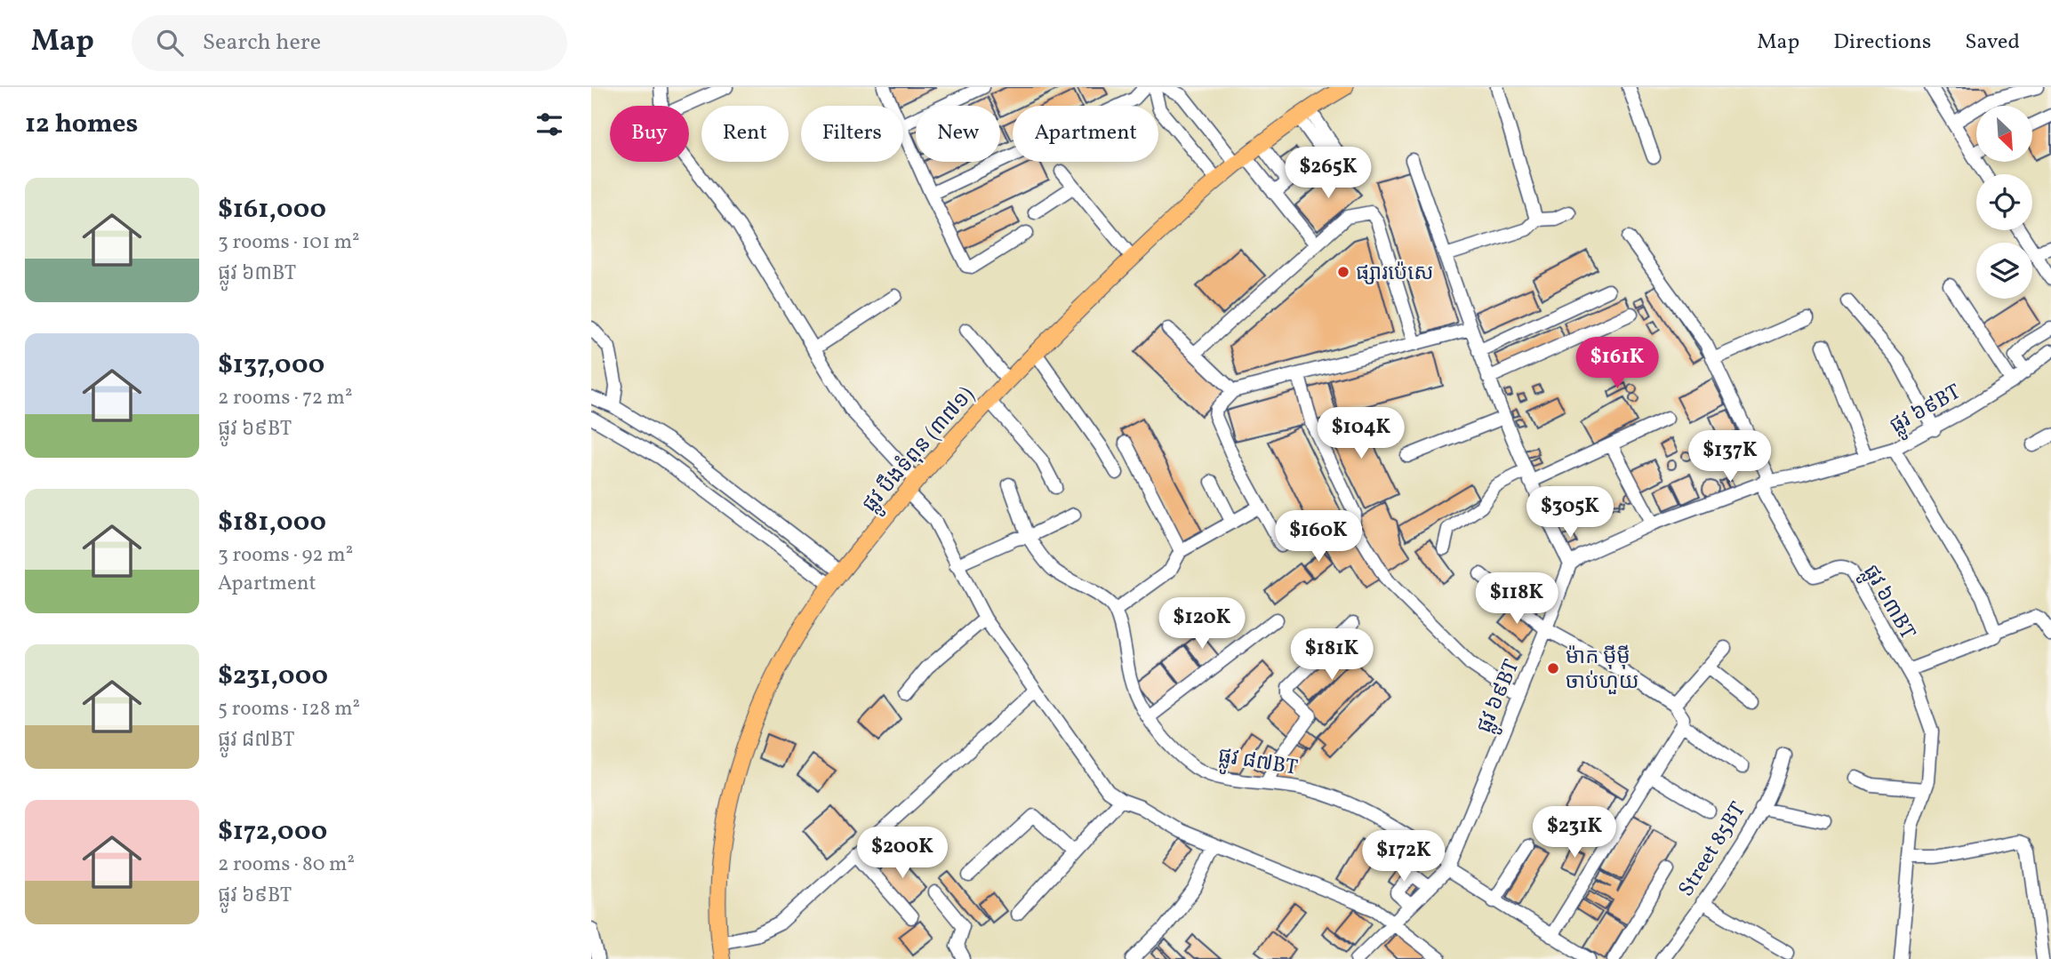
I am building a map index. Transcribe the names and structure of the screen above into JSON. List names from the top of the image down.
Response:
{
  "streets": {
    "main road": ["ផ្លូវ បឹងទំពុន (៣៧១)"],
    "street": [
      "ផ្លូវ ៦៩BT",
      "ផ្លូវ ៦៣BT",
      "ផ្លូវ ៨៧BT",
      "Street 85BT"
    ]
  },
  "crossings": [
    ["ផ្លូវ ៦៩BT", "ផ្លូវ ៦៣BT"],
    ["ផ្លូវ ៦៩BT", "ផ្លូវ ៨៧BT"]
  ],
  "places": ["ផ្សារប៉េសេ", "ម៉ាក ម៉ីម៉ី ចាប់ហួយ"],
  "north": "bottom right",
  "page": {
    "header": "Map",
    "search": "Search here",
    "nav": ["Map", "Directions", "Saved"],
    "heading": "12 homes",
    "chip": [
      "Buy",
      "Rent",
      "Filters",
      "New",
      "Apartment"
    ],
    "price": [
      "$265K",
      "$161K",
      "$104K",
      "$137K",
      "$305K",
      "$160K",
      "$118K",
      "$120K",
      "$181K",
      "$231K",
      "$200K",
      "$172K"
    ],
    "list": [
      {
        "name": "$161,000",
        "note": "3 rooms · 101 m² · ផ្លូវ ៦៣BT"
      },
      {
        "name": "$137,000",
        "note": "2 rooms · 72 m² · ផ្លូវ ៦៩BT"
      },
      {
        "name": "$181,000",
        "note": "3 rooms · 92 m² · Apartment"
      },
      {
        "name": "$231,000",
        "note": "5 rooms · 128 m² · ផ្លូវ ៨៧BT"
      },
      {
        "name": "$172,000",
        "note": "2 rooms · 80 m² · ផ្លូវ ៦៩BT"
      }
    ]
  }
}
